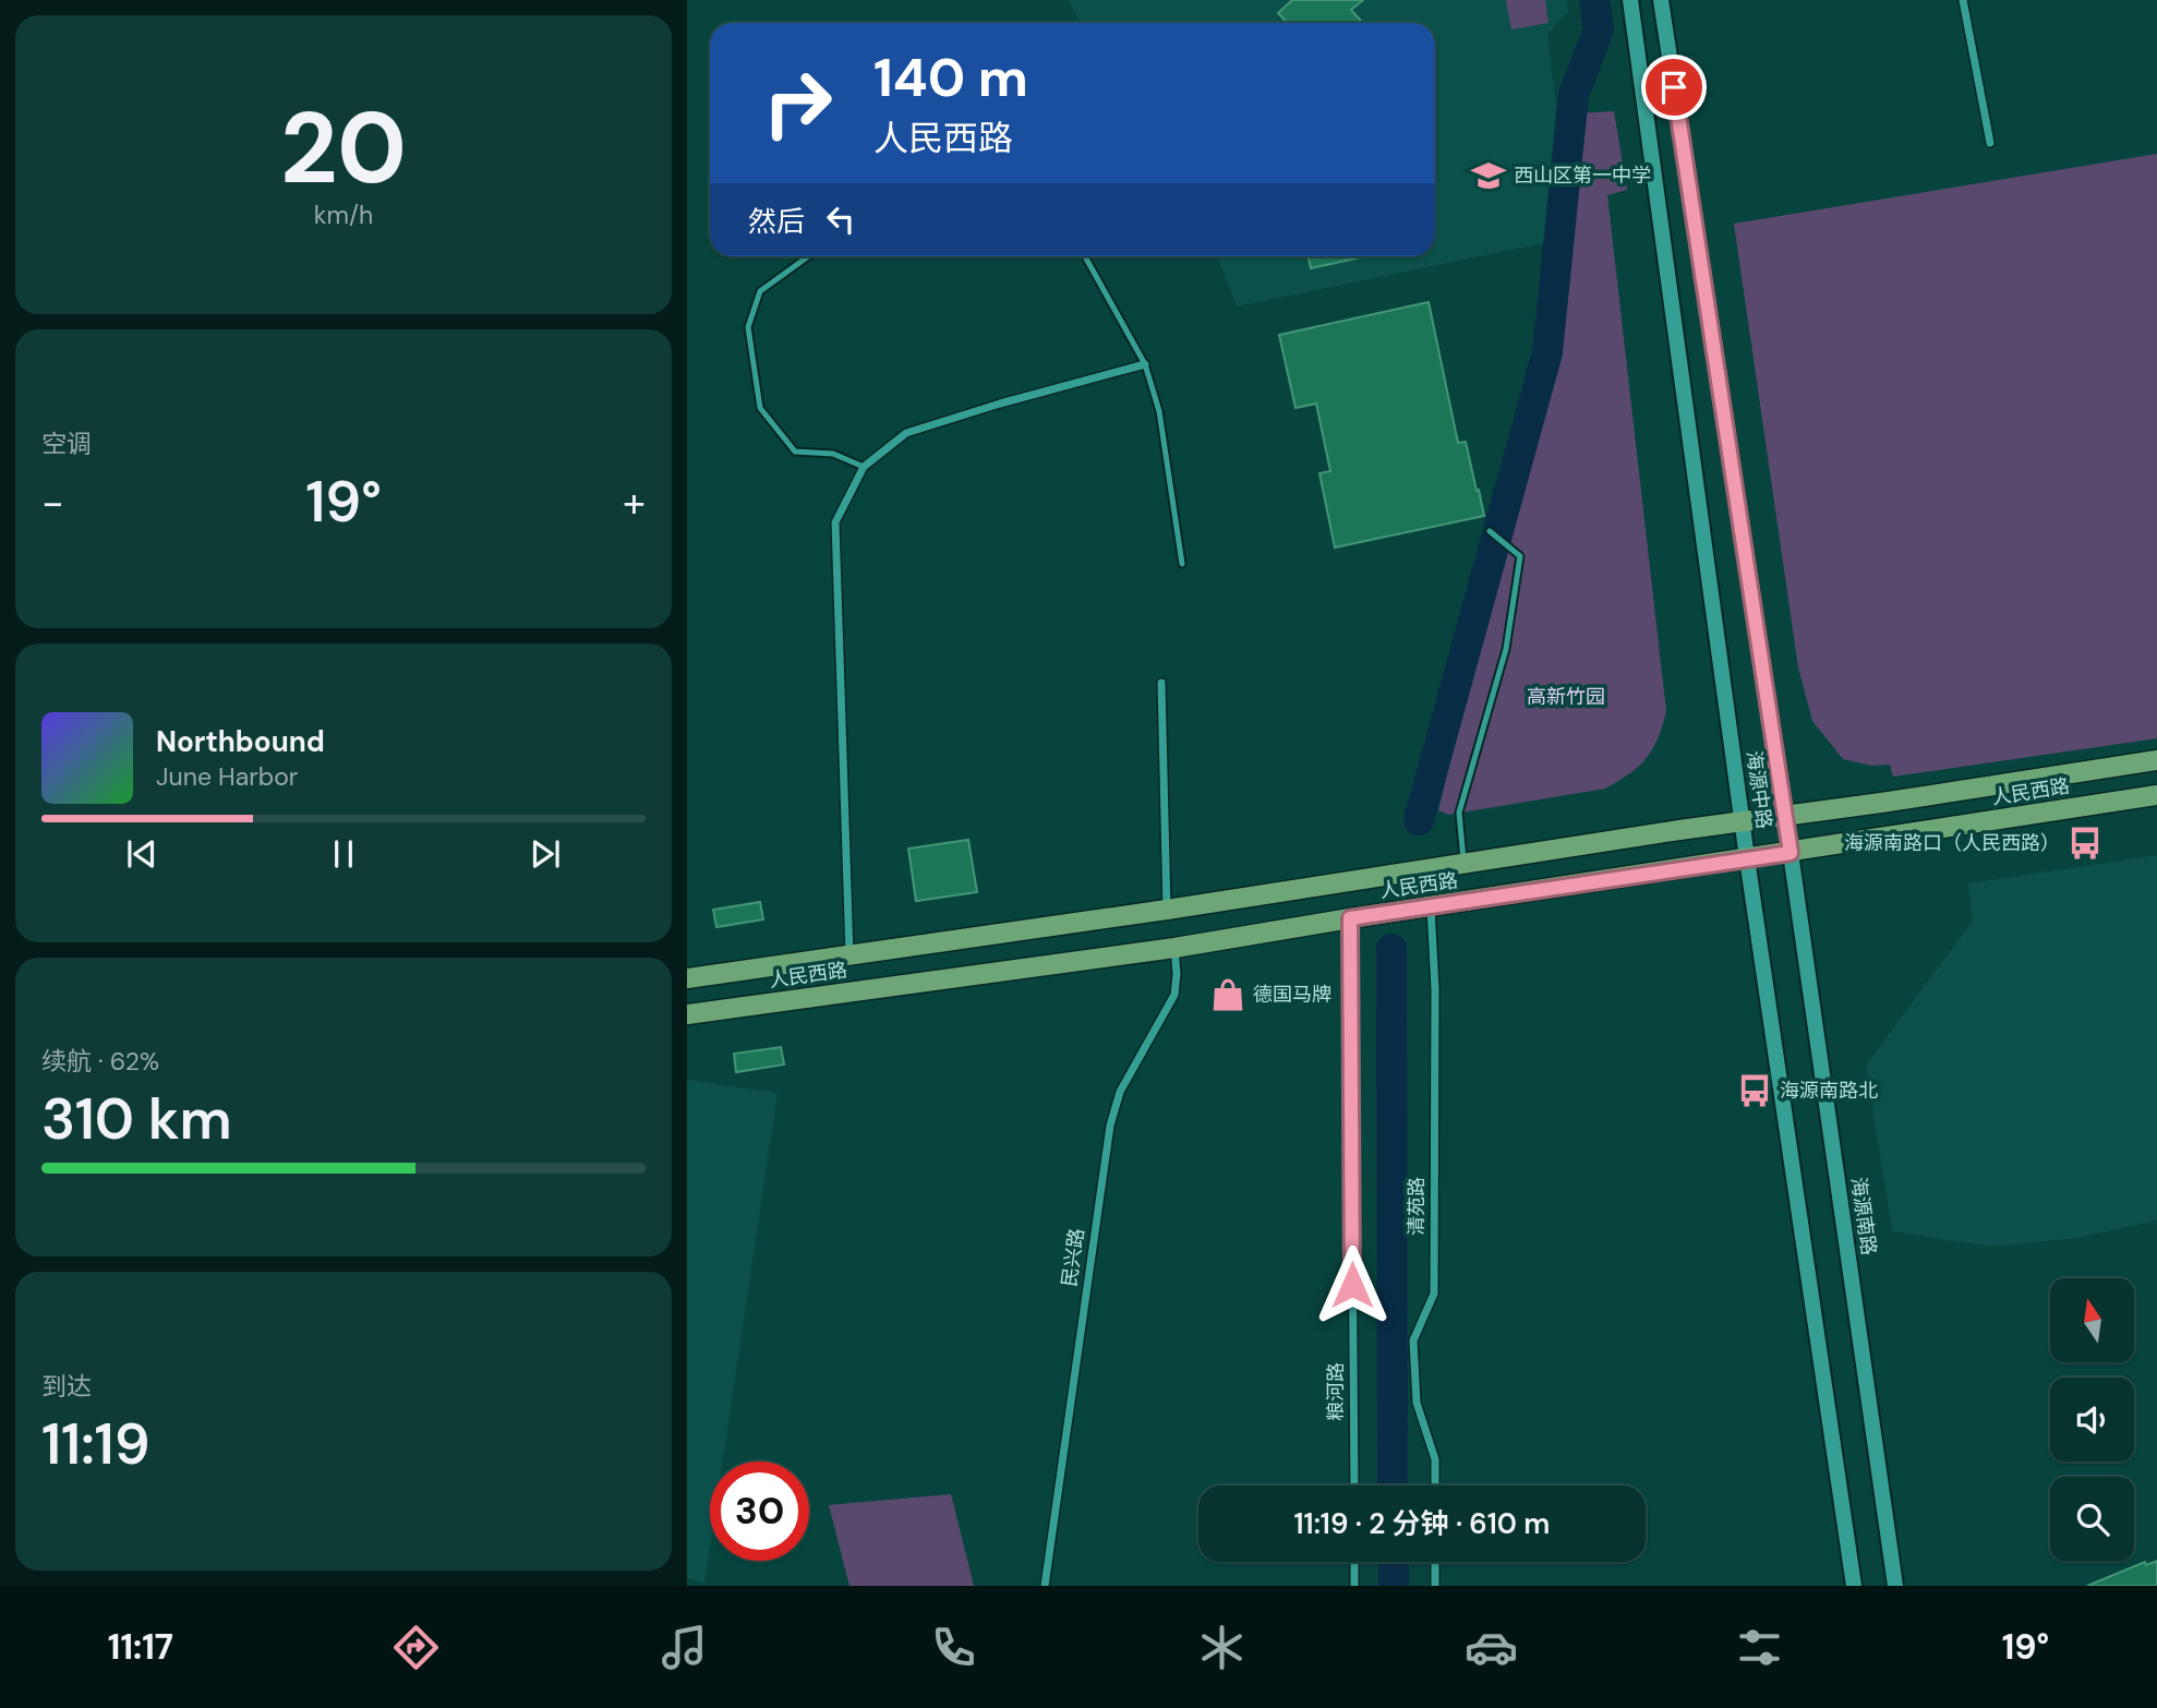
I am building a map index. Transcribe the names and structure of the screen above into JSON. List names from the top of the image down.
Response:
{
  "streets": {
    "main road": ["海源中路", "人民西路", "海源南路"],
    "street": ["清苑路", "民兴路", "粮河路"]
  },
  "crossings": [
    ["海源中路", "人民西路"],
    ["海源中路", "海源南路"],
    ["人民西路", "清苑路"],
    ["人民西路", "海源南路"],
    ["人民西路", "民兴路"],
    ["人民西路", "粮河路"]
  ],
  "parks": ["高新竹园"],
  "places": {
    "school or university": ["西山区第一中学"],
    "bus stop": ["海源南路口（人民西路）", "海源南路北"],
    "shop": ["德国马牌"]
  },
  "north": "top",
  "page": {
    "tile": [
      ["20", "km/h"],
      "空调",
      ["续航 · 62%", "310 km"],
      ["到达", "11:19"]
    ],
    "turn": ["140 m", "人民西路"],
    "then": "然后",
    "heat": ["−", "19°", "+"],
    "song": ["Northbound", "June Harbor"],
    "limit": "30",
    "trip": "11:19 · 2 分钟 · 610 m",
    "tabs": ["11:17", "19°"]
  }
}
